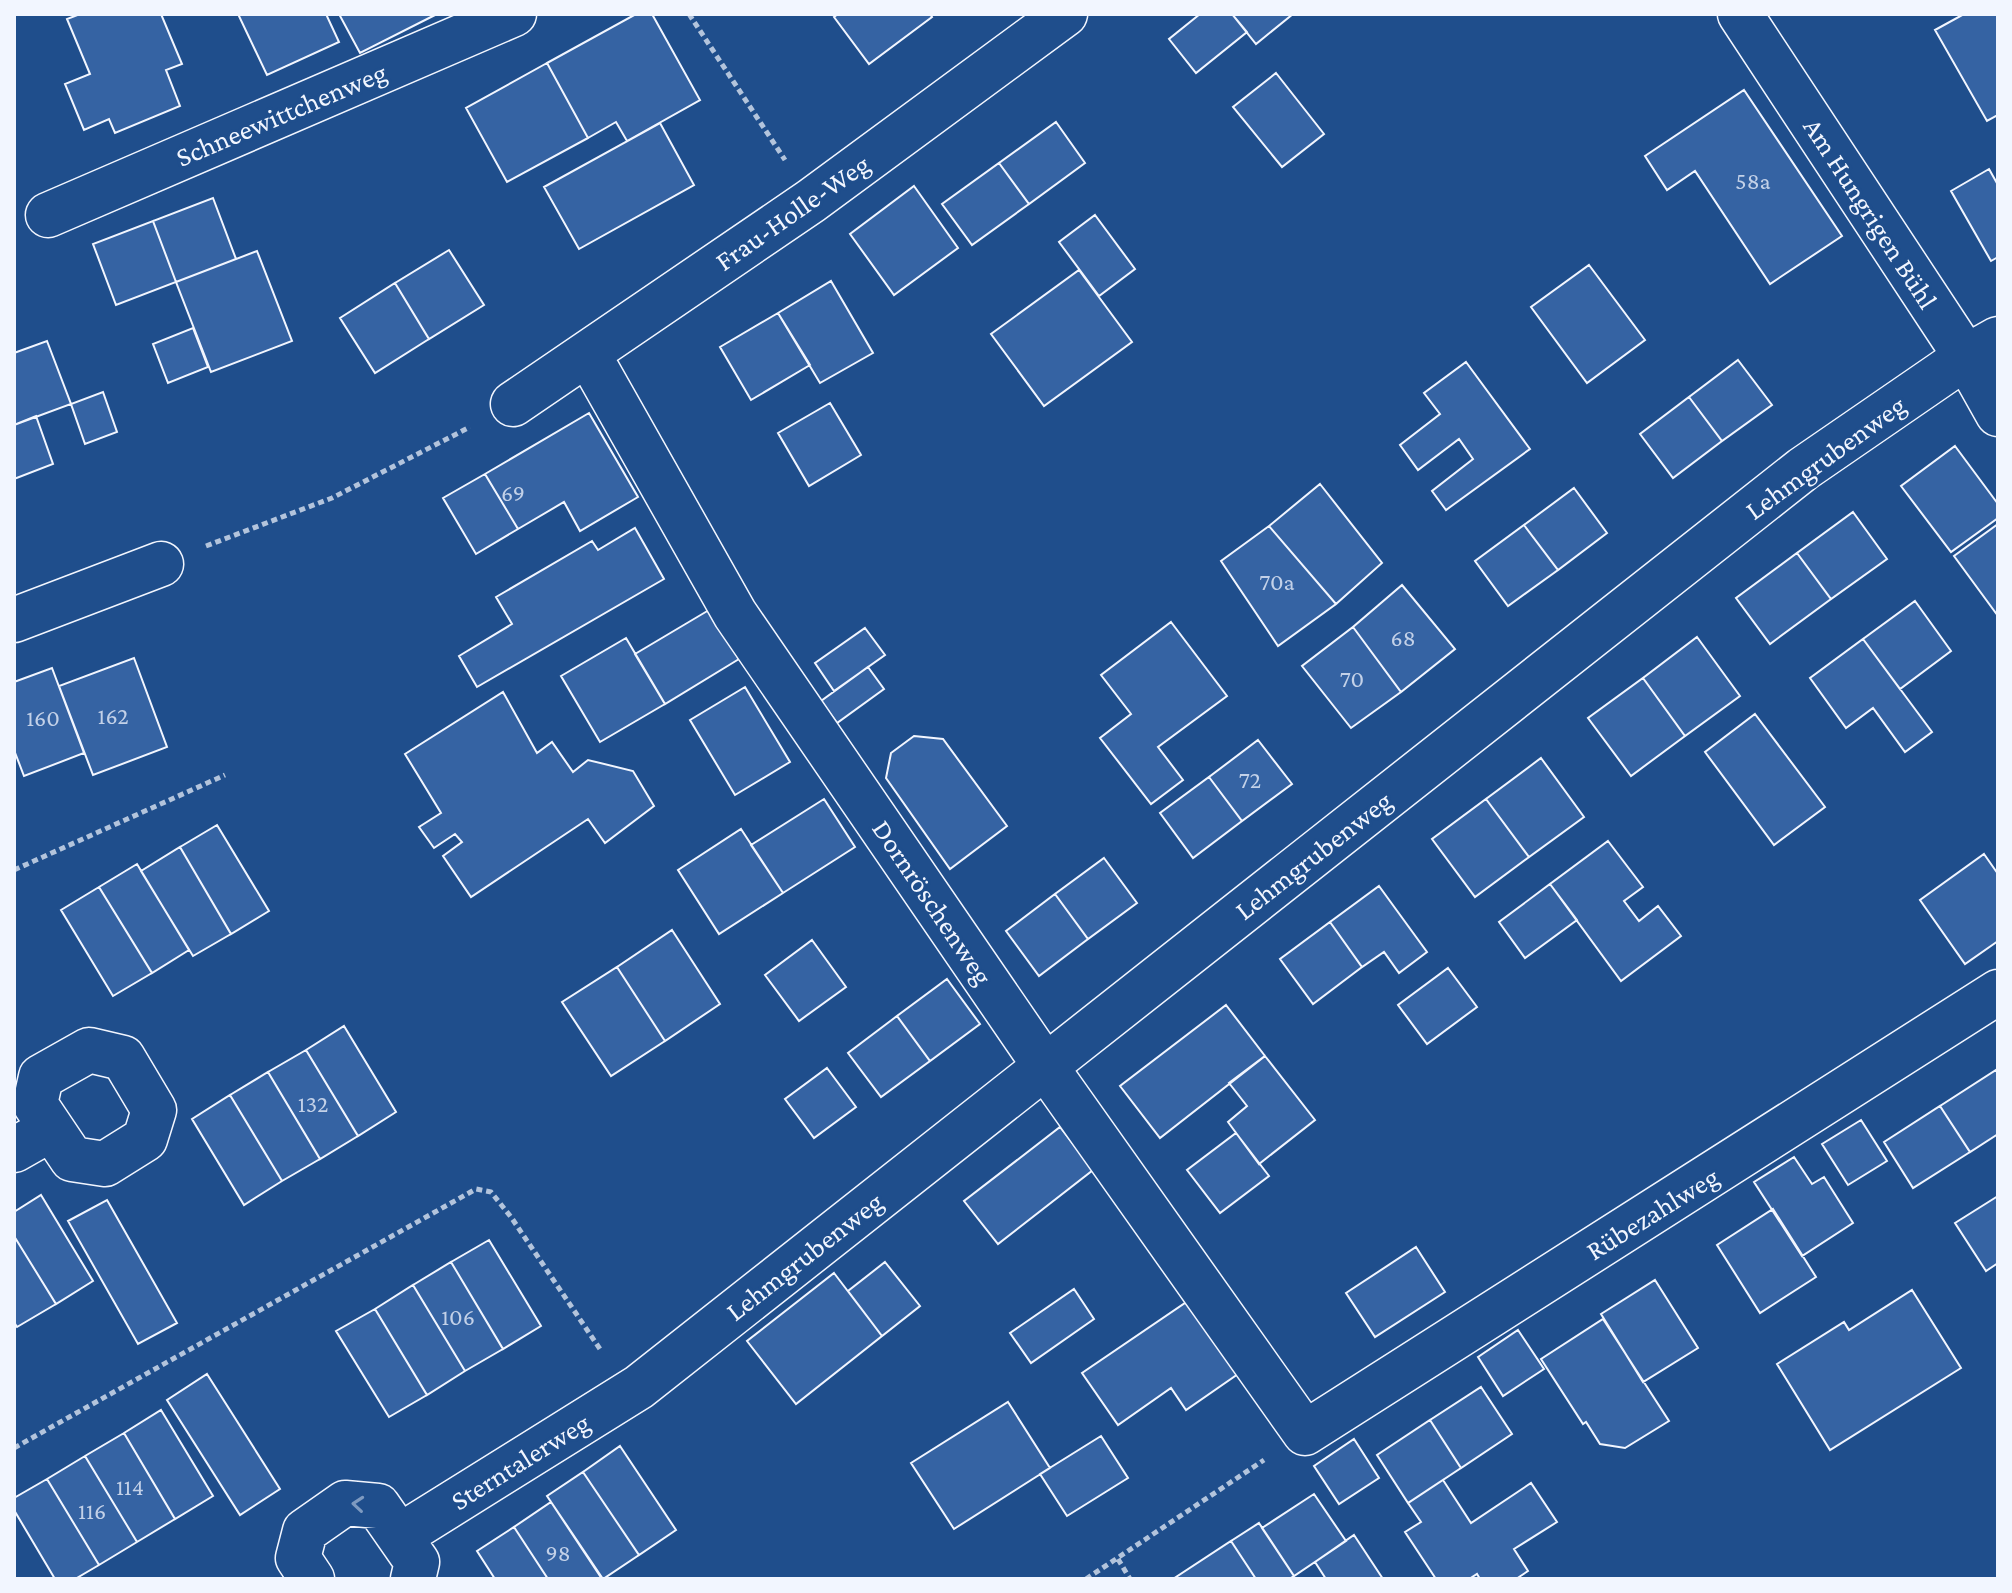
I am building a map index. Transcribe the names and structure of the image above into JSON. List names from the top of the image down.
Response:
{
  "streets": {
    "street": [
      "Schneewittchenweg",
      "Frau-Holle-Weg",
      "Am Hungrigen Bühl",
      "Lehmgrubenweg",
      "Dornröschenweg",
      "Rübezahlweg",
      "Sterntalerweg"
    ]
  },
  "crossings": [
    ["Frau-Holle-Weg", "Dornröschenweg"],
    ["Am Hungrigen Bühl", "Lehmgrubenweg"],
    ["Lehmgrubenweg", "Dornröschenweg"],
    ["Lehmgrubenweg", "Sterntalerweg"],
    ["Dornröschenweg", "Rübezahlweg"]
  ],
  "house_numbers": [
    "58a",
    "69",
    "70a",
    "68",
    "70",
    "162",
    "160",
    "72",
    "132",
    "106",
    "114",
    "116",
    "98"
  ]
}
